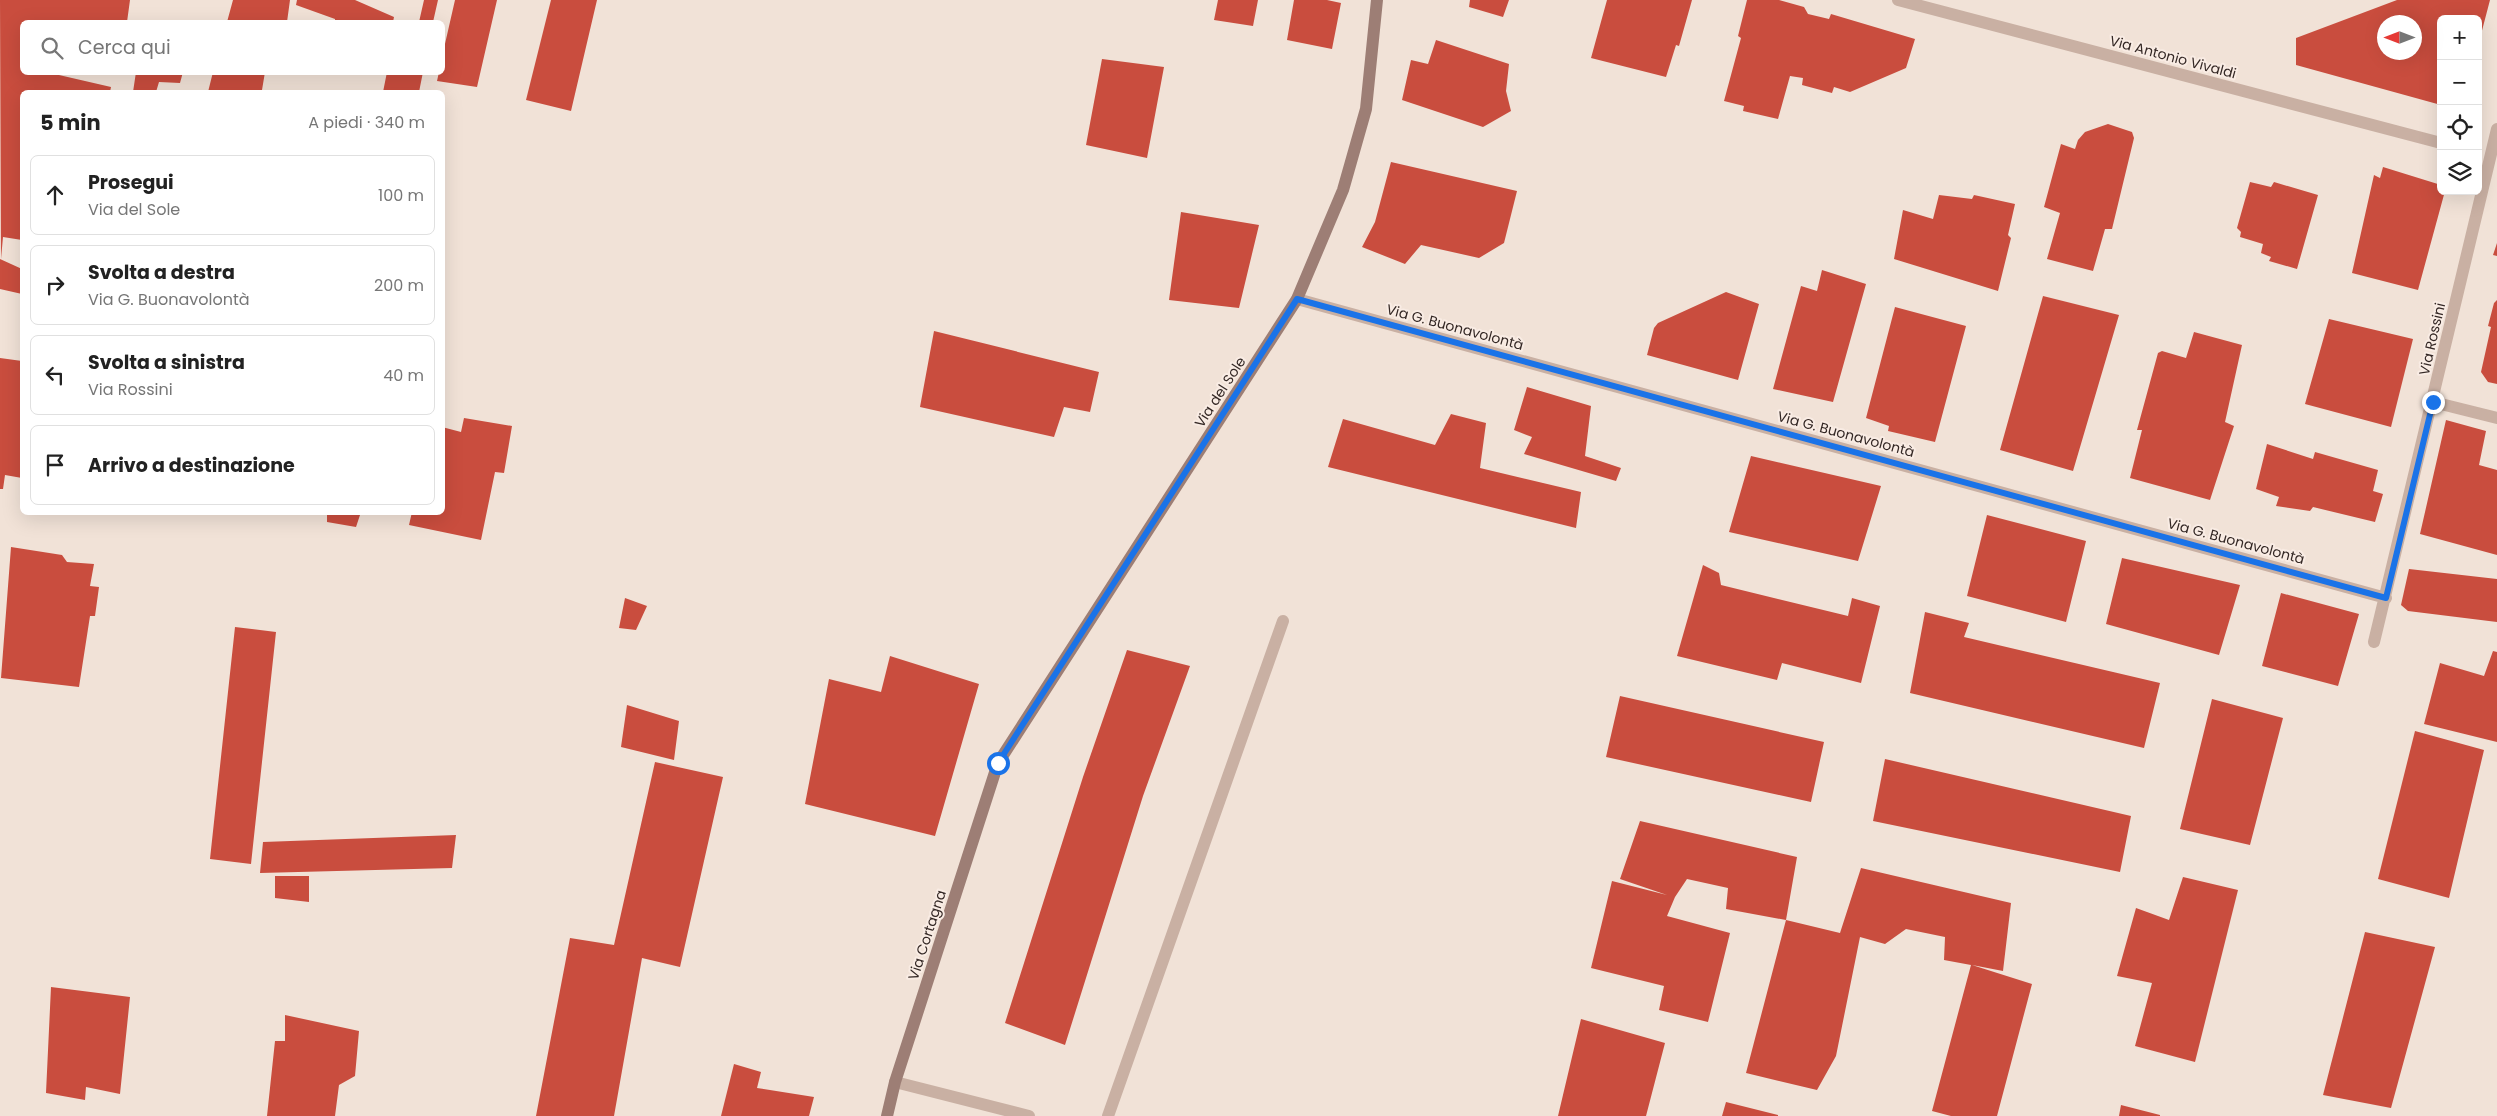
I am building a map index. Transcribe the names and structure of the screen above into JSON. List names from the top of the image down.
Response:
{
  "streets": {
    "street": [
      "Via Antonio Vivaldi",
      "Via G. Buonavolontà",
      "Via Rossini",
      "Via del Sole",
      "Via Cortagna"
    ]
  },
  "crossings": [
    ["Via G. Buonavolontà", "Via Rossini"],
    ["Via G. Buonavolontà", "Via del Sole"],
    ["Via del Sole", "Via Cortagna"]
  ],
  "north": "left",
  "page": {
    "map_buttons": ["+", "−"],
    "search": "Cerca qui",
    "heading": ["5 min", "A piedi · 340 m"],
    "list": [
      ["Prosegui", "Via del Sole", "100 m"],
      ["Svolta a destra", "Via G. Buonavolontà", "200 m"],
      ["Svolta a sinistra", "Via Rossini", "40 m"],
      "Arrivo a destinazione"
    ]
  }
}
